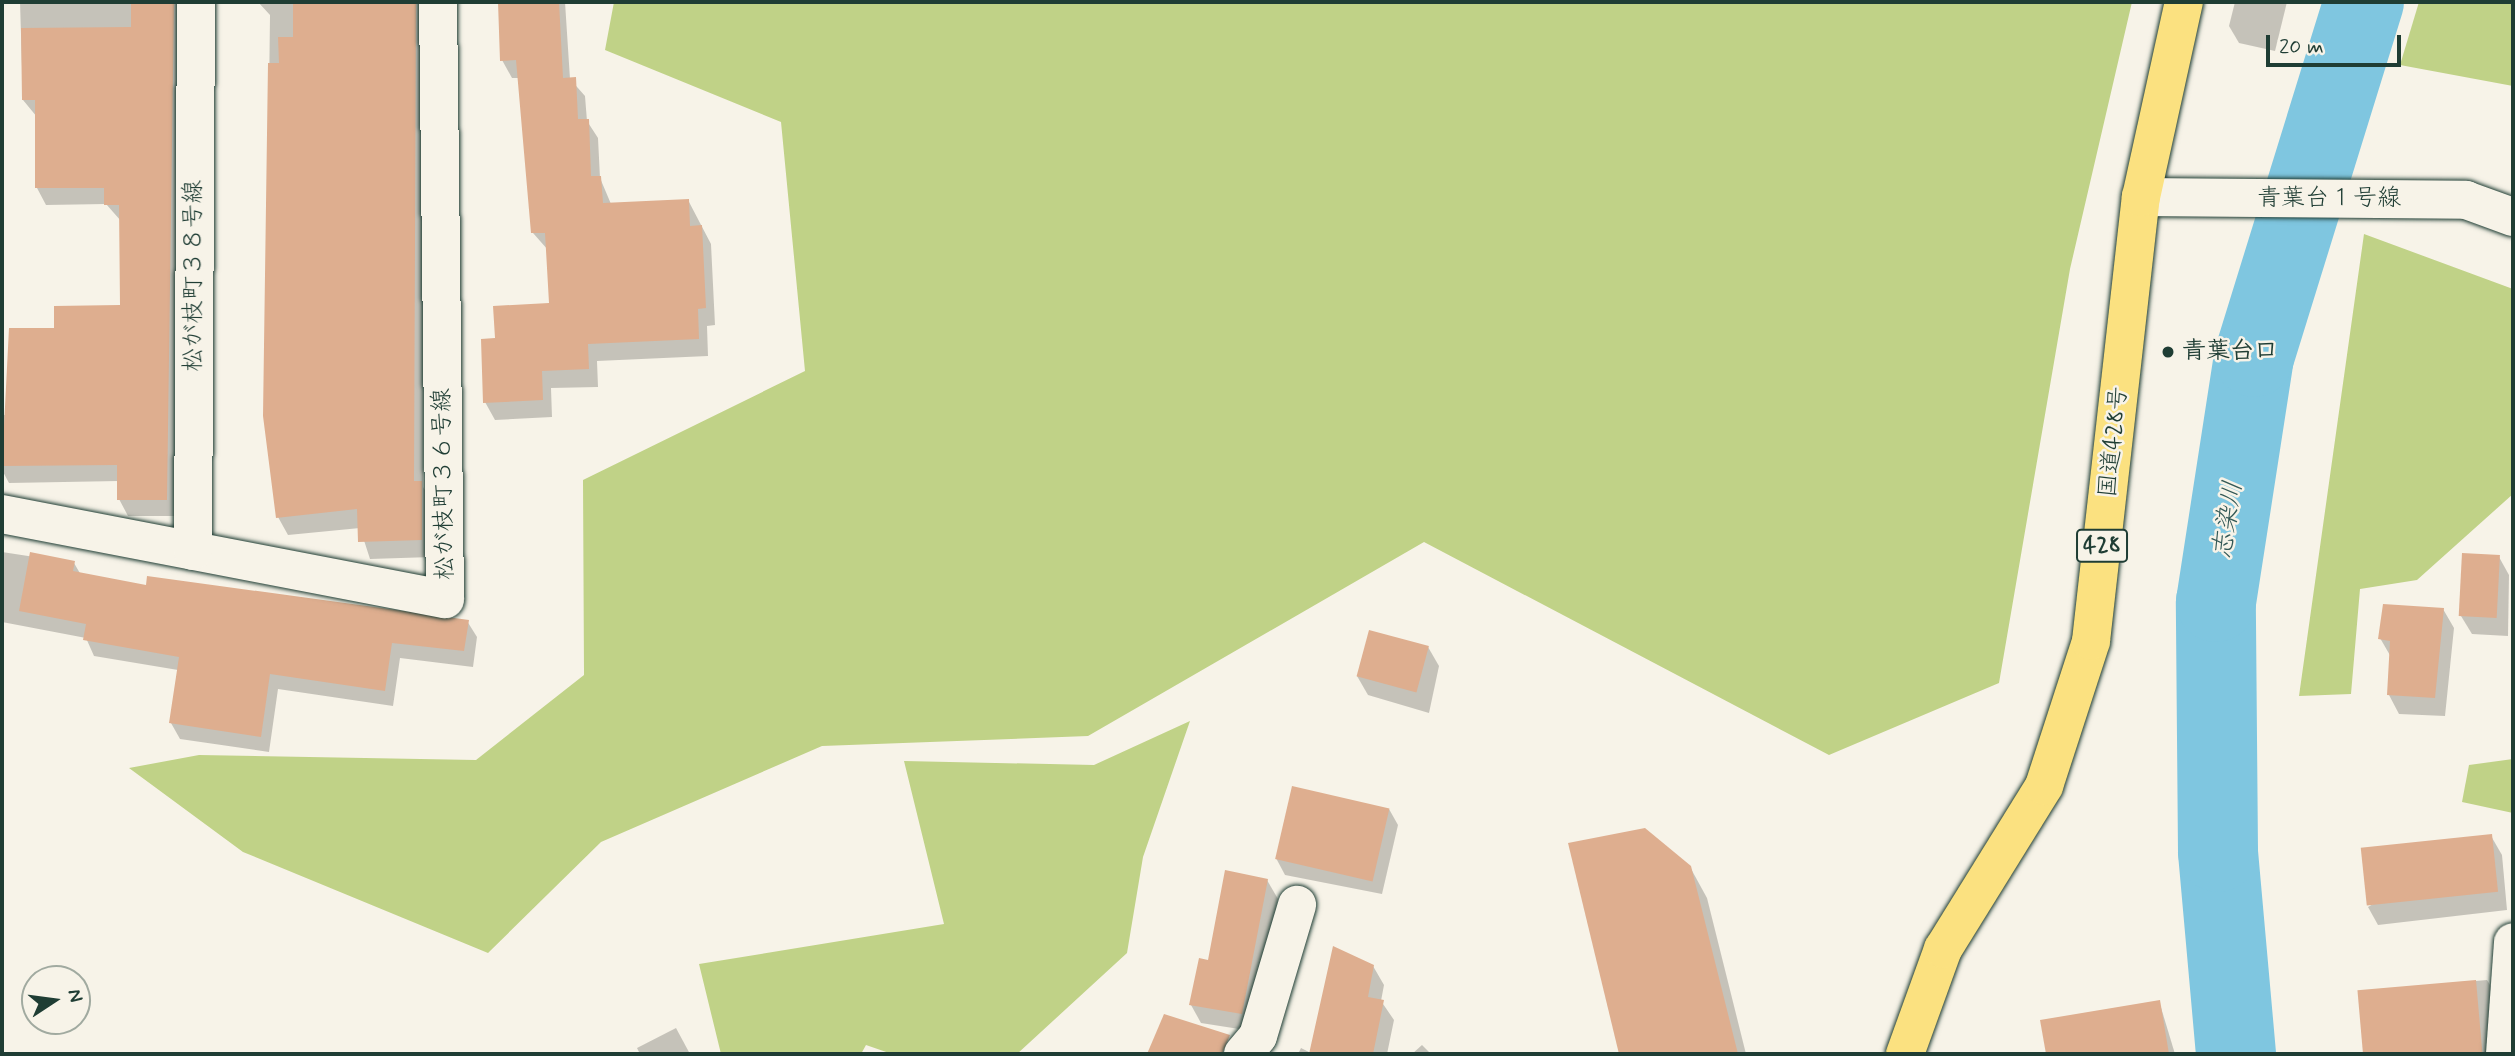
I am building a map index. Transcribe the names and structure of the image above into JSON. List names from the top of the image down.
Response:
{
  "streets": {
    "highway": ["国道428号", "428"],
    "street": ["青葉台１号線", "松が枝町３８号線", "松が枝町３６号線"]
  },
  "crossings": [
    ["青葉台１号線", "国道428号"],
    ["松が枝町３８号線", "松が枝町３６号線"]
  ],
  "water": ["志染川"],
  "places": ["青葉台口"],
  "scale_bar": "20 m",
  "north": "right"
}
